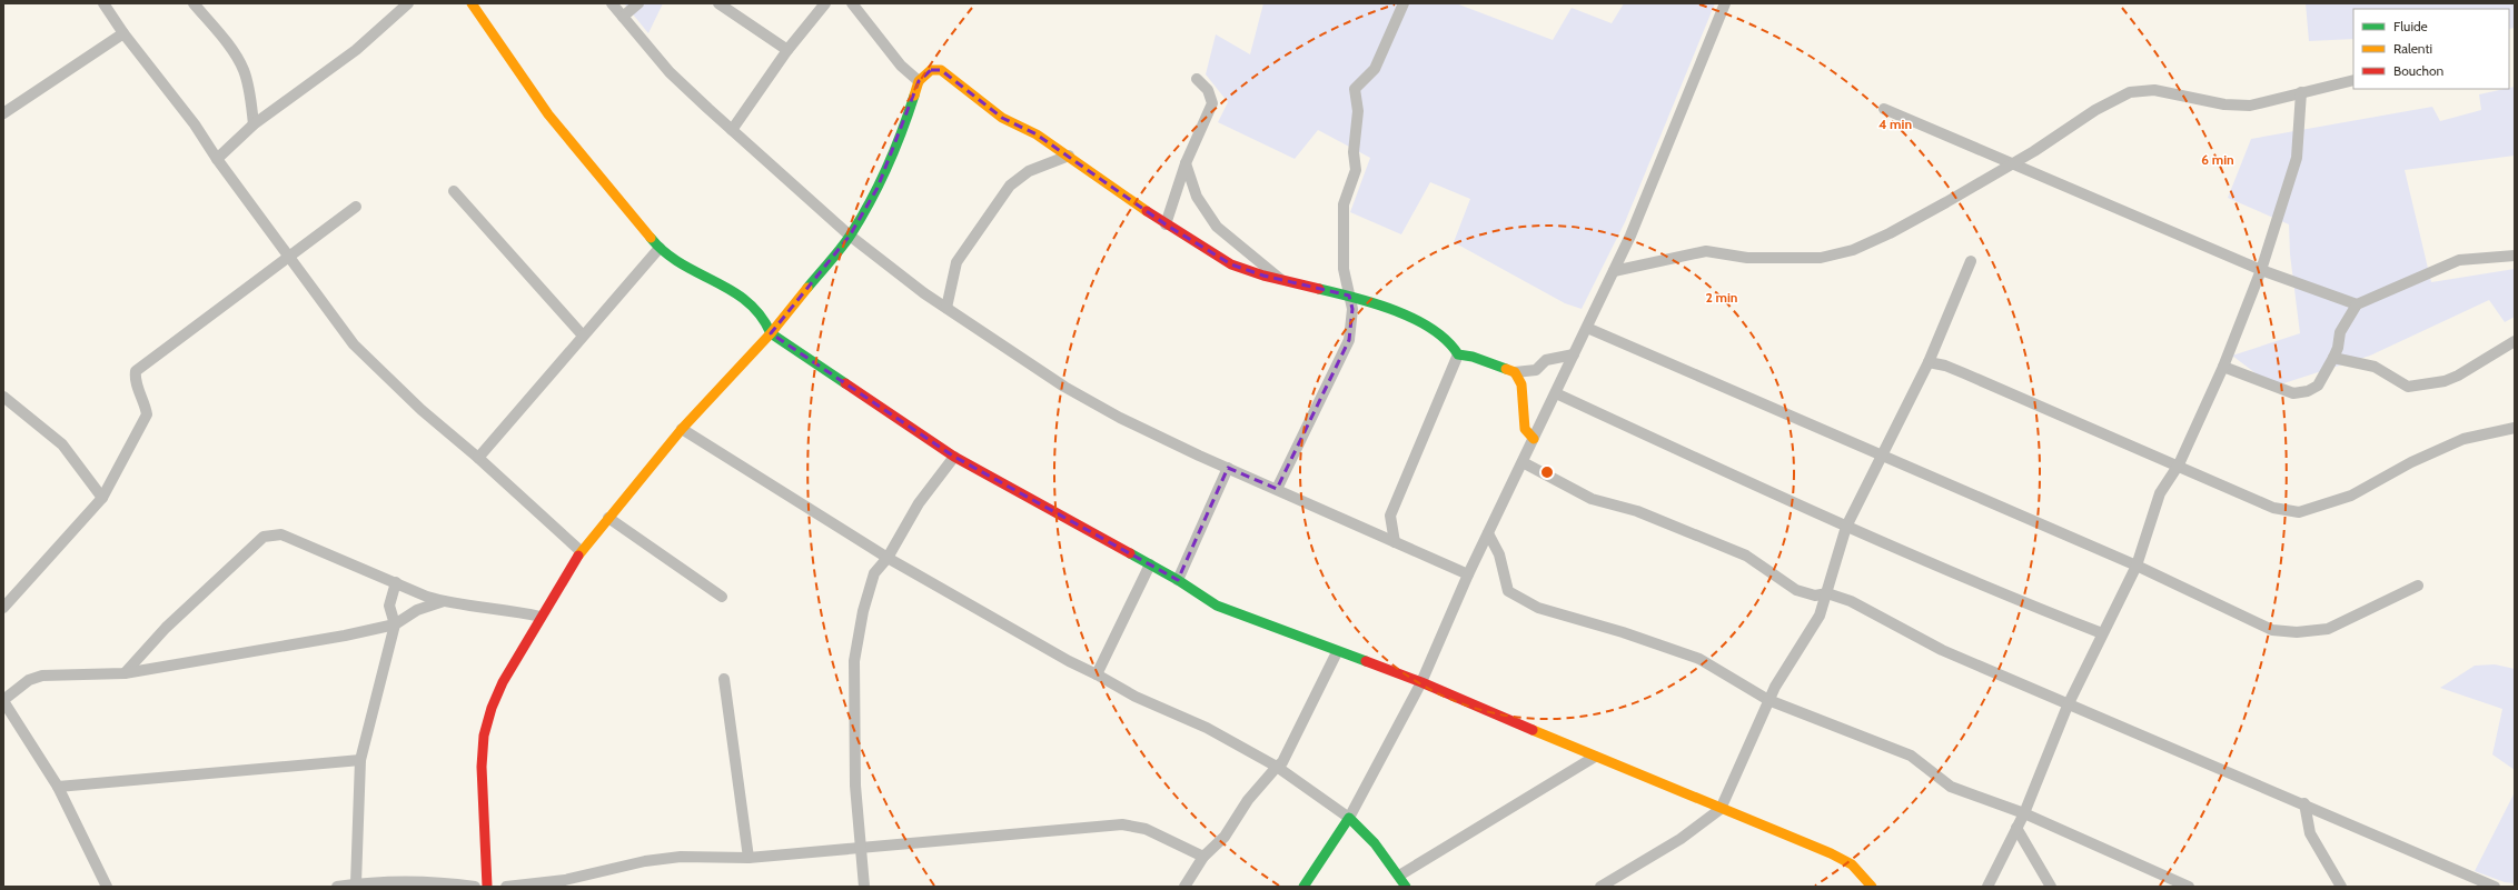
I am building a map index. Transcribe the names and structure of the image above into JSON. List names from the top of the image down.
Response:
{
  "legend": ["Fluide", "Ralenti", "Bouchon"],
  "rings": ["4 min", "6 min", "2 min"]
}
